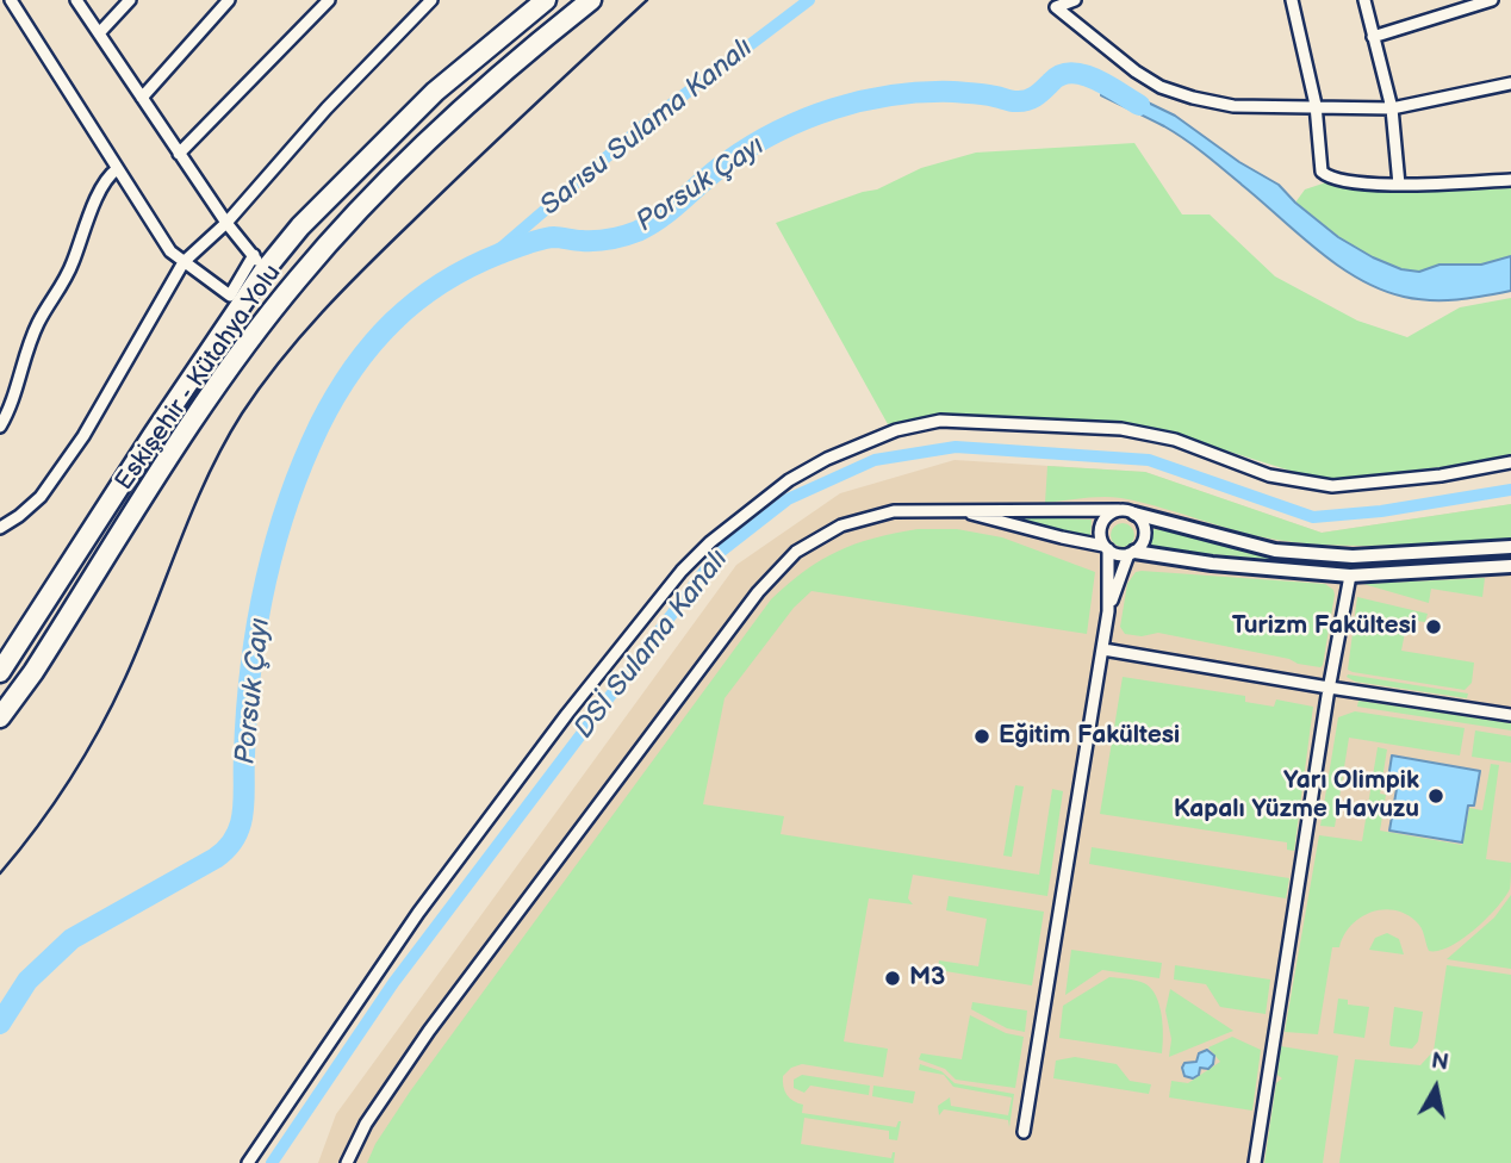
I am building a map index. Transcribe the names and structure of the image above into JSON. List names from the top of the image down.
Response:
{
  "streets": {
    "highway": ["Eskişehir - Kütahya Yolu"]
  },
  "water": ["Sarısu Sulama Kanalı", "Porsuk Çayı", "DSİ Sulama Kanalı"],
  "places": [
    "Turizm Fakültesi",
    "Eğitim Fakültesi",
    "Yarı Olimpik Kapalı Yüzme Havuzu",
    "M3"
  ],
  "north": "top"
}
